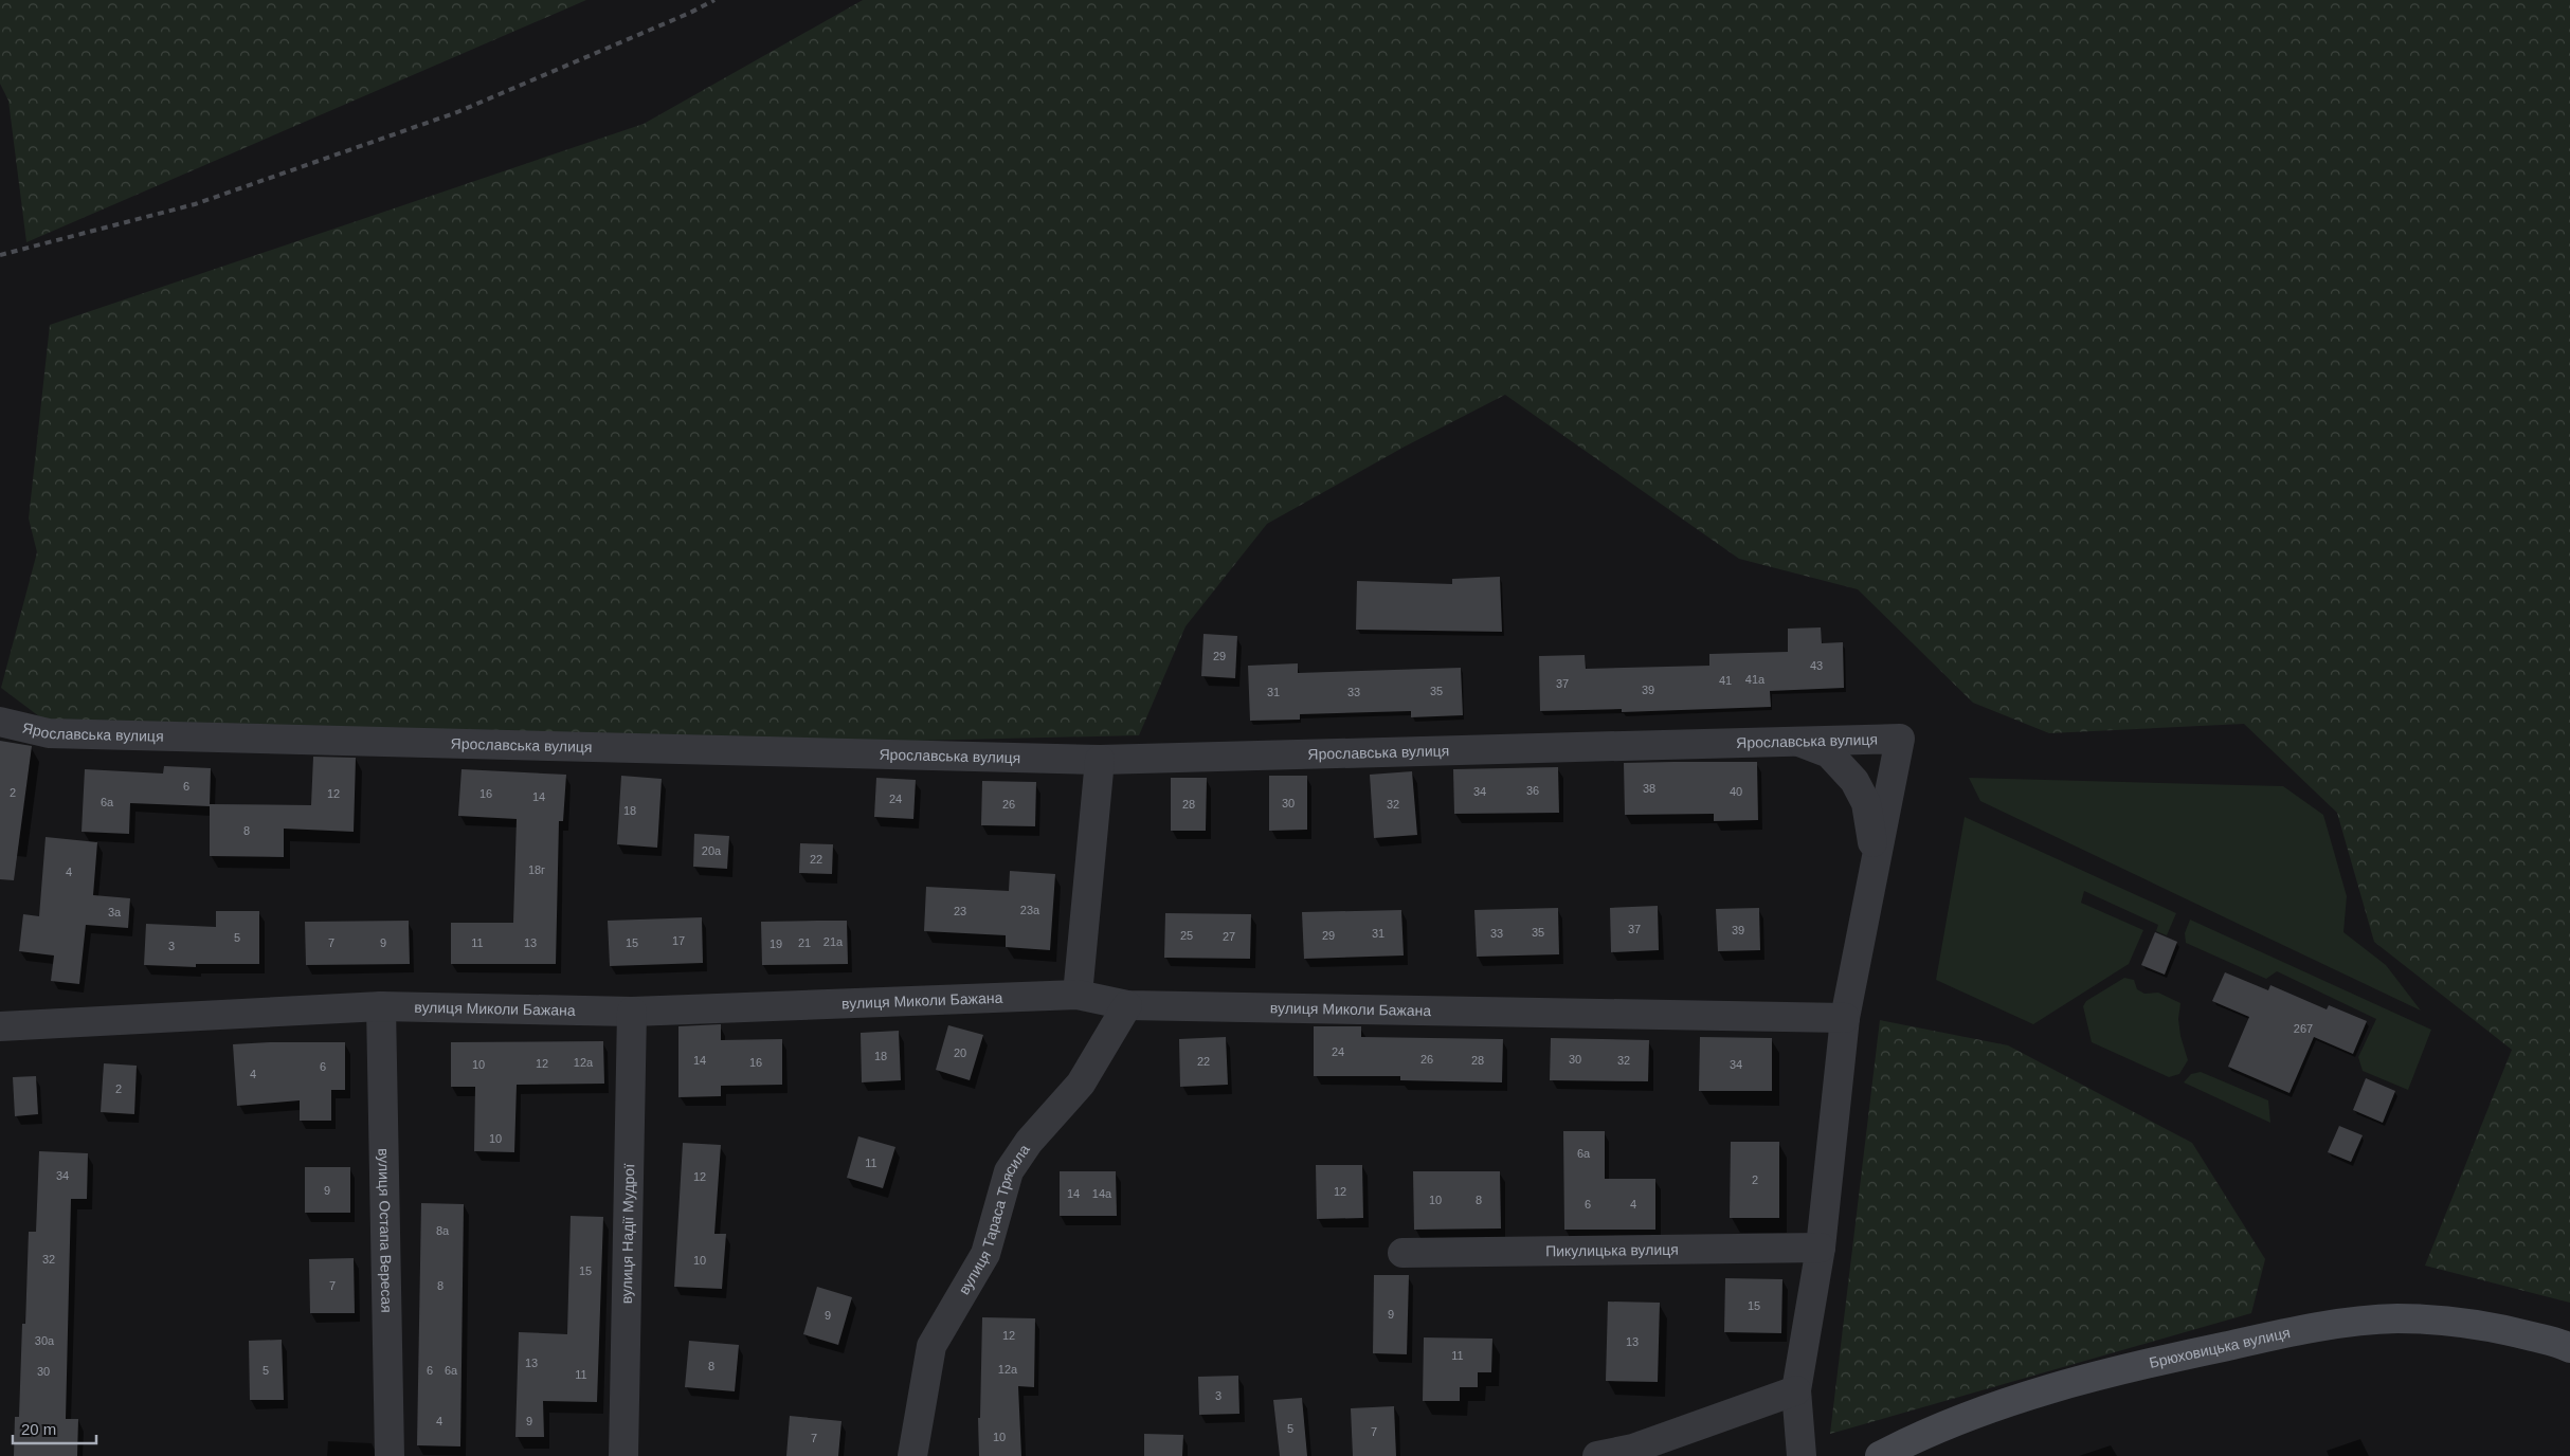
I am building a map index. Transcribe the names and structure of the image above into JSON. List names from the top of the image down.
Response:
{
  "streets": {
    "main road": ["Брюховицька вулиця"],
    "street": [
      "Ярославська вулиця",
      "вулиця Миколи Бажана",
      "вулиця Тараса Трясила",
      "вулиця Остапа Вересая",
      "вулиця Надії Мудрої",
      "Пикулицька вулиця"
    ]
  },
  "crossings": [
    ["вулиця Миколи Бажана", "вулиця Тараса Трясила"],
    ["вулиця Миколи Бажана", "вулиця Остапа Вересая"],
    ["вулиця Миколи Бажана", "вулиця Надії Мудрої"]
  ],
  "house_numbers": [
    "29",
    "43",
    "41а",
    "41",
    "37",
    "39",
    "35",
    "31",
    "33",
    "6",
    "38",
    "36",
    "34",
    "40",
    "2",
    "12",
    "16",
    "14",
    "24",
    "6а",
    "30",
    "26",
    "28",
    "32",
    "18",
    "8",
    "20а",
    "22",
    "18г",
    "4",
    "23а",
    "23",
    "3а",
    "37",
    "39",
    "35",
    "31",
    "33",
    "25",
    "29",
    "27",
    "5",
    "17",
    "21а",
    "7",
    "9",
    "11",
    "13",
    "15",
    "21",
    "19",
    "3",
    "267",
    "24",
    "20",
    "18",
    "26",
    "30",
    "14",
    "28",
    "32",
    "22",
    "12а",
    "16",
    "12",
    "10",
    "34",
    "6",
    "4",
    "2",
    "10",
    "6а",
    "11",
    "34",
    "12",
    "2",
    "9",
    "12",
    "14",
    "14а",
    "10",
    "8",
    "6",
    "4",
    "8а",
    "32",
    "10",
    "15",
    "7",
    "8",
    "15",
    "9",
    "9",
    "12",
    "30а",
    "13",
    "11",
    "13",
    "8",
    "12а",
    "5",
    "6",
    "6а",
    "30",
    "11",
    "3",
    "4",
    "9",
    "5",
    "7",
    "10",
    "7"
  ],
  "scale_bar": "20 m"
}
